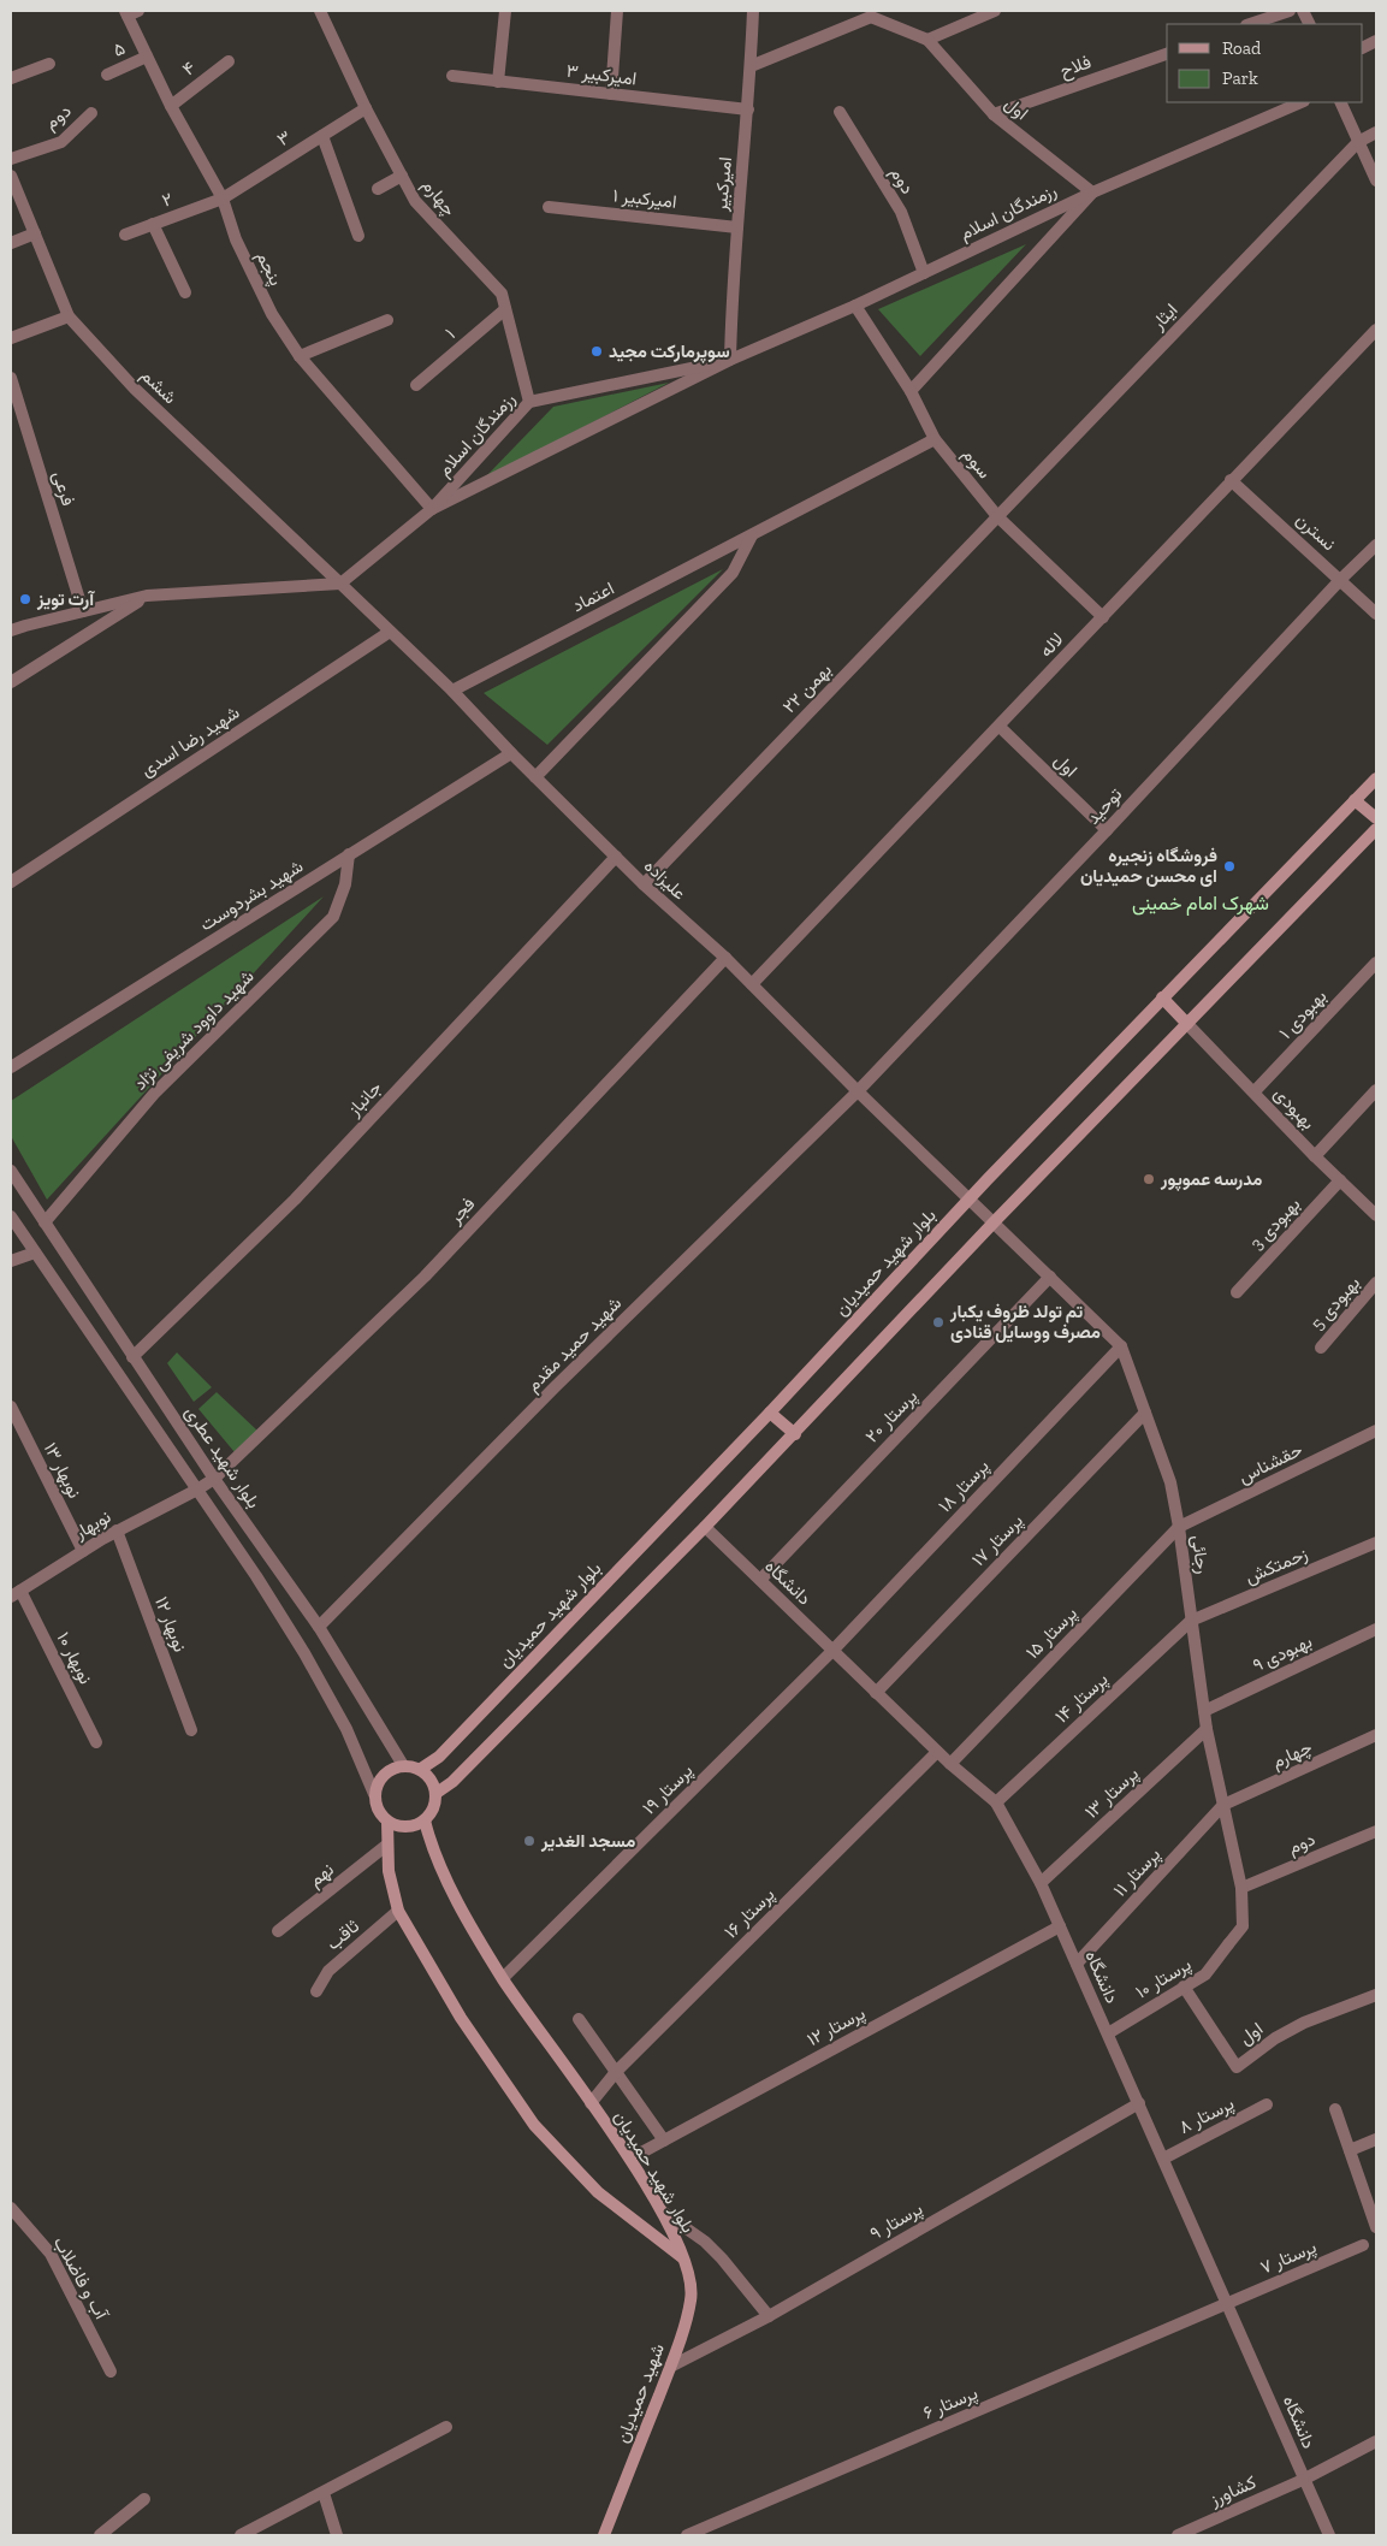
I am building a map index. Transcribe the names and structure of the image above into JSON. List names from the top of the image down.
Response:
{
  "streets": {
    "main road": ["بلوار شهید حمیدیان", "شهید حمیدیان"],
    "street": [
      "۵",
      "فلاح",
      "۴",
      "امیرکبیر ۳",
      "اول",
      "دوم",
      "۳",
      "امیرکبیر",
      "چهارم",
      "امیرکبیر ۱",
      "۲",
      "رزمندگان اسلام",
      "پنجم",
      "ایثار",
      "۱",
      "ششم",
      "سوم",
      "فرعی",
      "نسترن",
      "اعتماد",
      "لاله",
      "۲۲ بهمن",
      "شهید رضا اسدی",
      "توحید",
      "علیزاده",
      "شهید بشردوست",
      "بهبودی ۱",
      "شهید داوود شریفی نژاد",
      "جانباز",
      "بهبودی",
      "فجر",
      "بهبودی 3",
      "بهبودی 5",
      "شهید حمید مقدم",
      "پرستار ۲۰",
      "بلوار شهید عطری",
      "حقشناس",
      "نوبهار ۱۳",
      "پرستار ۱۸",
      "نوبهار",
      "پرستار ۱۷",
      "رجائی",
      "زحمتکش",
      "دانشگاه",
      "نوبهار ۱۲",
      "پرستار ۱۵",
      "بهبودی ۹",
      "نوبهار ۱۰",
      "پرستار ۱۴",
      "پرستار ۱۹",
      "پرستار ۱۳",
      "پرستار ۱۱",
      "نهم",
      "پرستار ۱۶",
      "ثاقب",
      "پرستار ۱۰",
      "پرستار ۱۲",
      "پرستار ۸",
      "پرستار ۹",
      "پرستار ۷",
      "آب و فاضلاب",
      "پرستار ۶",
      "کشاورز"
    ]
  },
  "crossings": [
    ["۵", "پنجم"],
    ["فلاح", "اول"],
    ["۴", "پنجم"],
    ["امیرکبیر ۳", "امیرکبیر"],
    ["اول", "رزمندگان اسلام"],
    ["اول", "لاله"],
    ["اول", "توحید"],
    ["اول", "پرستار ۱۰"],
    ["دوم", "رزمندگان اسلام"],
    ["دوم", "رجائی"],
    ["۳", "چهارم"],
    ["۳", "۲"],
    ["۳", "پنجم"],
    ["امیرکبیر", "امیرکبیر ۱"],
    ["امیرکبیر", "رزمندگان اسلام"],
    ["چهارم", "رزمندگان اسلام"],
    ["چهارم", "۱"],
    ["چهارم", "رجائی"],
    ["چهارم", "پرستار ۱۱"],
    ["۲", "پنجم"],
    ["رزمندگان اسلام", "پنجم"],
    ["رزمندگان اسلام", "ششم"],
    ["رزمندگان اسلام", "سوم"],
    ["رزمندگان اسلام", "علیزاده"],
    ["ایثار", "سوم"],
    ["ایثار", "۲۲ بهمن"],
    ["ششم", "علیزاده"],
    ["سوم", "اعتماد"],
    ["سوم", "لاله"],
    ["سوم", "۲۲ بهمن"],
    ["نسترن", "لاله"],
    ["نسترن", "توحید"],
    ["اعتماد", "علیزاده"],
    ["لاله", "علیزاده"],
    ["۲۲ بهمن", "علیزاده"],
    ["شهید رضا اسدی", "علیزاده"],
    ["توحید", "علیزاده"],
    ["توحید", "شهید حمید مقدم"],
    ["علیزاده", "شهید بشردوست"],
    ["علیزاده", "جانباز"],
    ["علیزاده", "فجر"],
    ["علیزاده", "بلوار شهید حمیدیان"],
    ["علیزاده", "شهید حمید مقدم"],
    ["علیزاده", "رجائی"],
    ["شهید بشردوست", "شهید داوود شریفی نژاد"],
    ["بهبودی ۱", "بهبودی"],
    ["شهید داوود شریفی نژاد", "بلوار شهید عطری"],
    ["جانباز", "بلوار شهید عطری"],
    ["بهبودی", "بهبودی 3"],
    ["فجر", "بلوار شهید عطری"],
    ["فجر", "نوبهار"],
    ["بلوار شهید حمیدیان", "بلوار شهید عطری"],
    ["بلوار شهید حمیدیان", "پرستار ۱۹"],
    ["بلوار شهید حمیدیان", "نهم"],
    ["بلوار شهید حمیدیان", "پرستار ۱۶"],
    ["بلوار شهید حمیدیان", "ثاقب"],
    ["بلوار شهید حمیدیان", "پرستار ۱۲"],
    ["بلوار شهید حمیدیان", "شهید حمیدیان"],
    ["شهید حمید مقدم", "بلوار شهید عطری"],
    ["پرستار ۲۰", "رجائی"],
    ["پرستار ۲۰", "دانشگاه"],
    ["حقشناس", "رجائی"],
    ["حقشناس", "پرستار ۱۵"],
    ["نوبهار ۱۳", "نوبهار"],
    ["پرستار ۱۸", "رجائی"],
    ["پرستار ۱۸", "دانشگاه"],
    ["پرستار ۱۸", "پرستار ۱۹"],
    ["نوبهار", "نوبهار ۱۲"],
    ["نوبهار", "نوبهار ۱۰"],
    ["پرستار ۱۷", "رجائی"],
    ["پرستار ۱۷", "دانشگاه"],
    ["رجائی", "زحمتکش"],
    ["رجائی", "پرستار ۱۵"],
    ["رجائی", "بهبودی ۹"],
    ["رجائی", "پرستار ۱۴"],
    ["رجائی", "پرستار ۱۳"],
    ["رجائی", "پرستار ۱۱"],
    ["رجائی", "پرستار ۱۰"],
    ["زحمتکش", "پرستار ۱۴"],
    ["دانشگاه", "پرستار ۱۵"],
    ["دانشگاه", "پرستار ۱۴"],
    ["دانشگاه", "پرستار ۱۹"],
    ["دانشگاه", "پرستار ۱۳"],
    ["دانشگاه", "پرستار ۱۱"],
    ["دانشگاه", "پرستار ۱۶"],
    ["دانشگاه", "پرستار ۱۰"],
    ["دانشگاه", "پرستار ۱۲"],
    ["دانشگاه", "پرستار ۸"],
    ["دانشگاه", "پرستار ۹"],
    ["دانشگاه", "پرستار ۷"],
    ["دانشگاه", "پرستار ۶"],
    ["دانشگاه", "کشاورز"],
    ["پرستار ۹", "شهید حمیدیان"],
    ["پرستار ۷", "پرستار ۶"]
  ],
  "districts": ["شهرک امام خمینی"],
  "places": [
    "سوپرمارکت مجید",
    "آرت تویز",
    "فروشگاه زنجیره ای محسن حمیدیان",
    "مدرسه عموپور",
    "تم تولد ظروف یکبار مصرف ووسایل قنادی",
    "مسجد الغدیر"
  ],
  "legend": ["Road", "Park"]
}
